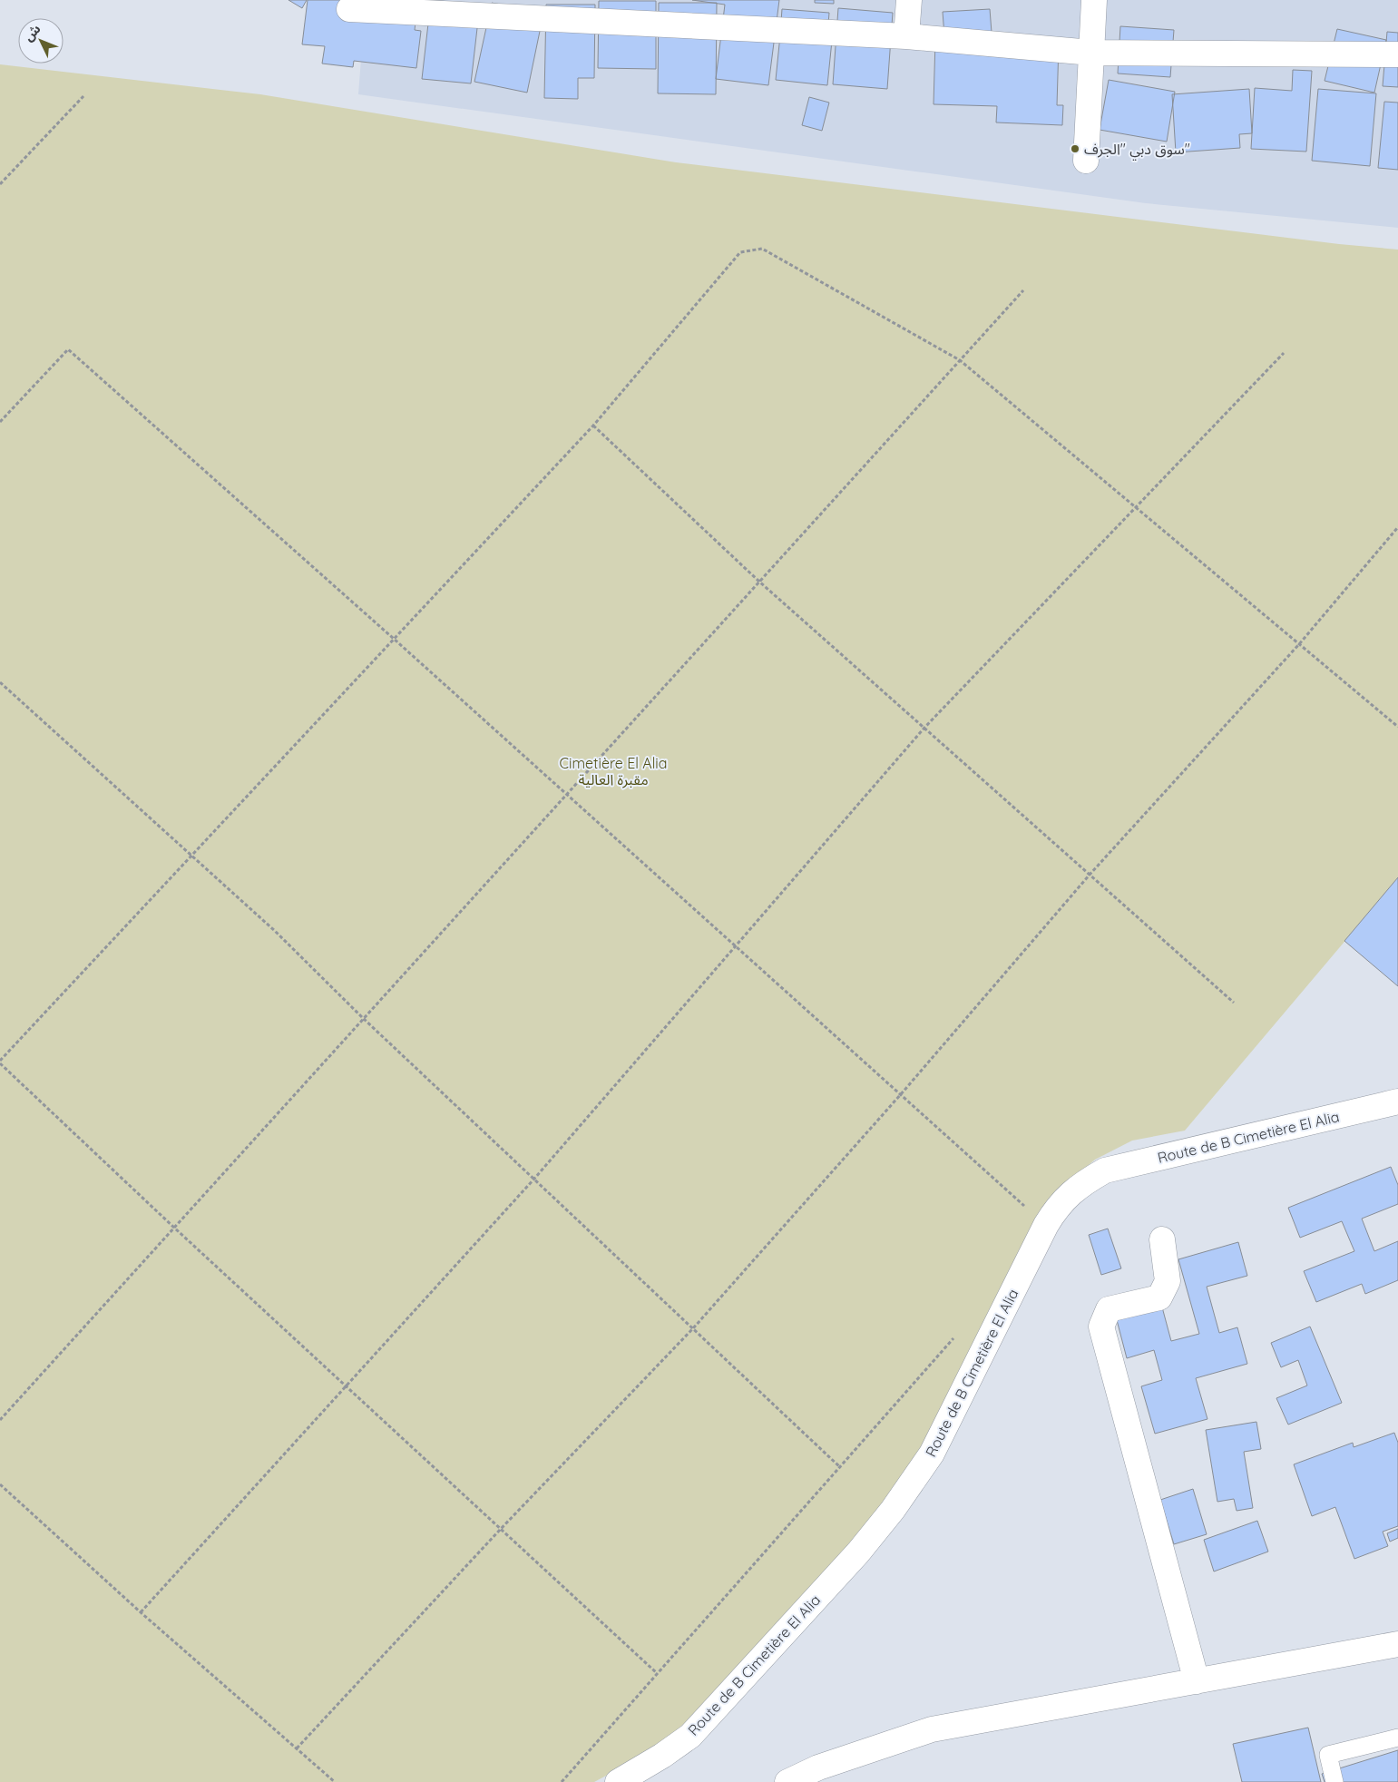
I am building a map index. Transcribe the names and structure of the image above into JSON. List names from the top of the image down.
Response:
{
  "streets": {
    "street": ["Route de B Cimetière El Alia"]
  },
  "parks": ["Cimetière El Alia مقبرة العالية"],
  "places": ["سوق دبي \"الجرف\""],
  "north": "top left"
}
